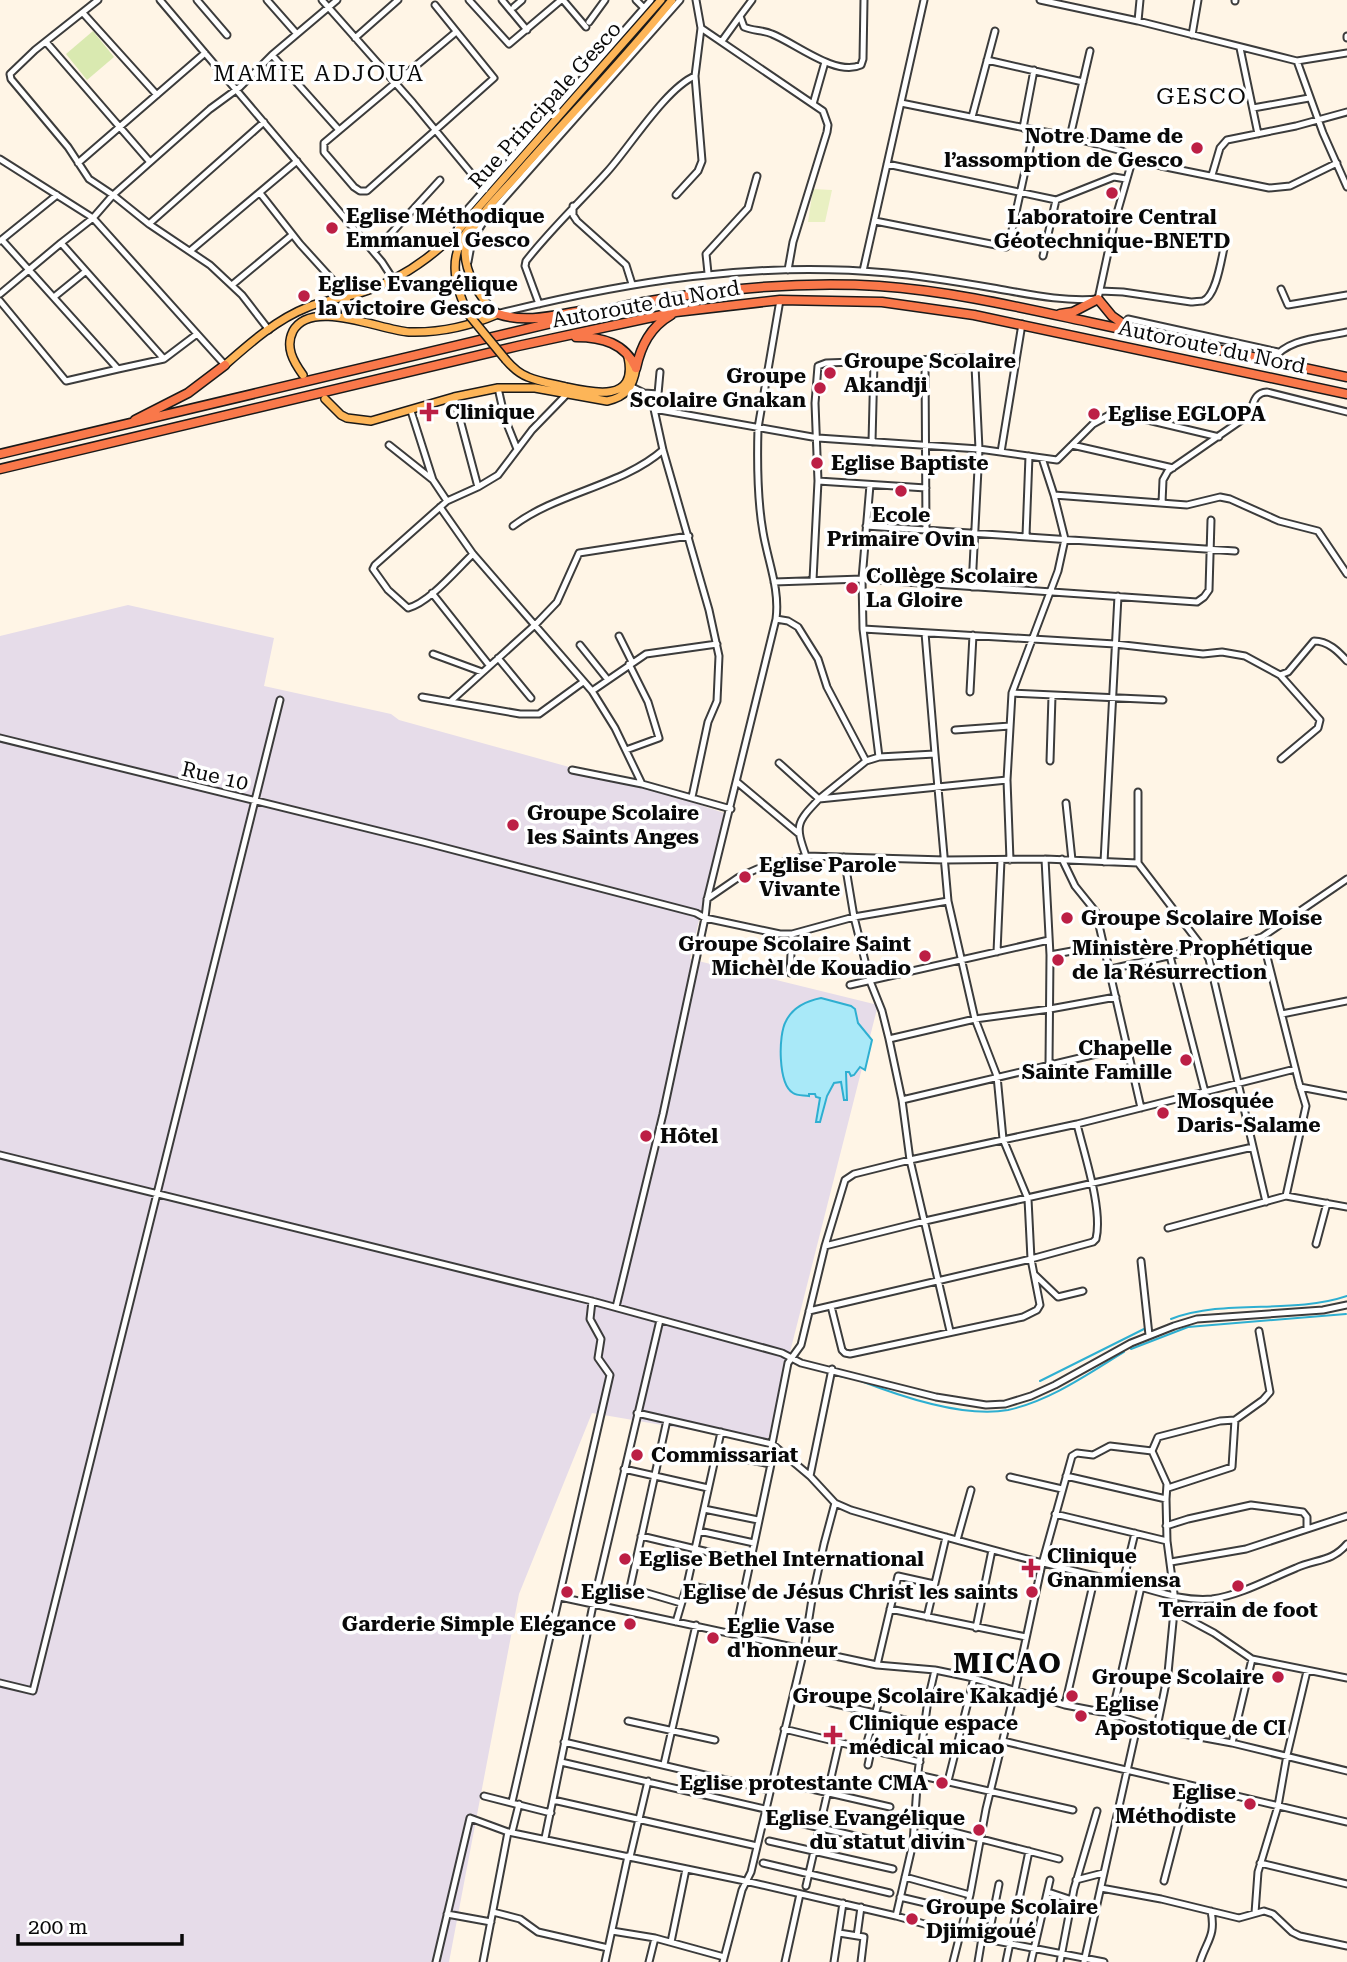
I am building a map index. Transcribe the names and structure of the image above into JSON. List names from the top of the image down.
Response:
{
  "streets": {
    "highway": ["Autoroute du Nord"],
    "main road": ["Rue Principale Gesco"],
    "street": ["Rue 10"]
  },
  "districts": ["MAMIE ADJOUA", "GESCO", "MICAO"],
  "places": {
    "other": [
      "Notre Dame de l’assomption de Gesco",
      "Laboratoire Central Géotechnique-BNETD",
      "Eglise Méthodique Emmanuel Gesco",
      "Eglise Evangélique la victoire Gesco",
      "Groupe Scolaire Akandji",
      "Groupe Scolaire Gnakan",
      "Eglise EGLOPA",
      "Eglise Baptiste",
      "Ecole Primaire Ovin",
      "Collège Scolaire La Gloire",
      "Groupe Scolaire les Saints Anges",
      "Eglise Parole Vivante",
      "Groupe Scolaire Moise",
      "Groupe Scolaire Saint Michèl de Kouadio",
      "Ministère Prophétique de la Résurrection",
      "Chapelle Sainte Famille",
      "Mosquée Daris-Salame",
      "Hôtel",
      "Commissariat",
      "Eglise Bethel International",
      "Terrain de foot",
      "Eglise",
      "Eglise de Jésus Christ les saints",
      "Garderie Simple Elégance",
      "Eglie Vase d'honneur",
      "Groupe Scolaire",
      "Groupe Scolaire Kakadjé",
      "Eglise Apostotique de CI",
      "Eglise protestante CMA",
      "Eglise Méthodiste",
      "Eglise Evangélique du statut divin",
      "Groupe Scolaire Djimigoué"
    ],
    "health": ["Clinique", "Clinique Gnanmiensa", "Clinique espace médical micao"]
  },
  "scale_bar": "200 m"
}
